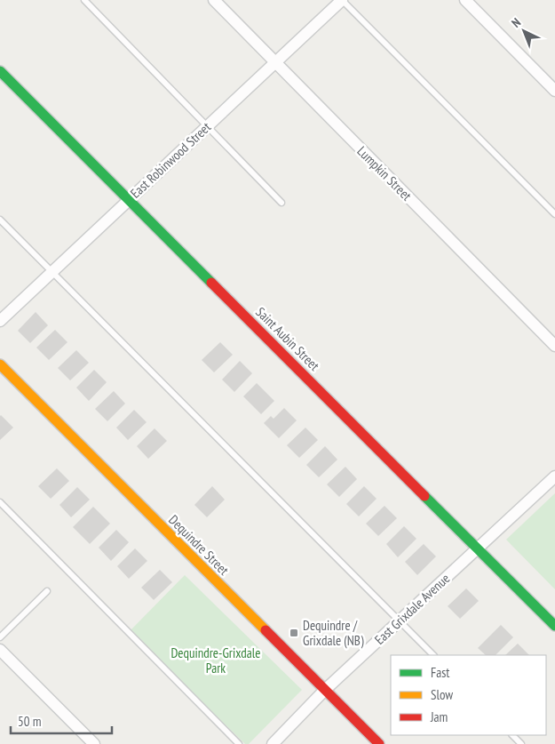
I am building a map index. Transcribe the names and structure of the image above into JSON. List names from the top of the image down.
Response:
{
  "streets": {
    "street": [
      "East Robinwood Street",
      "Lumpkin Street",
      "Saint Aubin Street",
      "Dequindre Street",
      "East Grixdale Avenue"
    ]
  },
  "crossings": [
    ["East Robinwood Street", "Lumpkin Street"],
    ["East Robinwood Street", "Saint Aubin Street"],
    ["Saint Aubin Street", "East Grixdale Avenue"],
    ["Dequindre Street", "East Grixdale Avenue"]
  ],
  "parks": ["Dequindre-Grixdale Park"],
  "places": {
    "transit": ["Dequindre / Grixdale (NB)"]
  },
  "legend": ["Fast", "Slow", "Jam"],
  "scale_bar": "50 m",
  "north": "top left"
}
